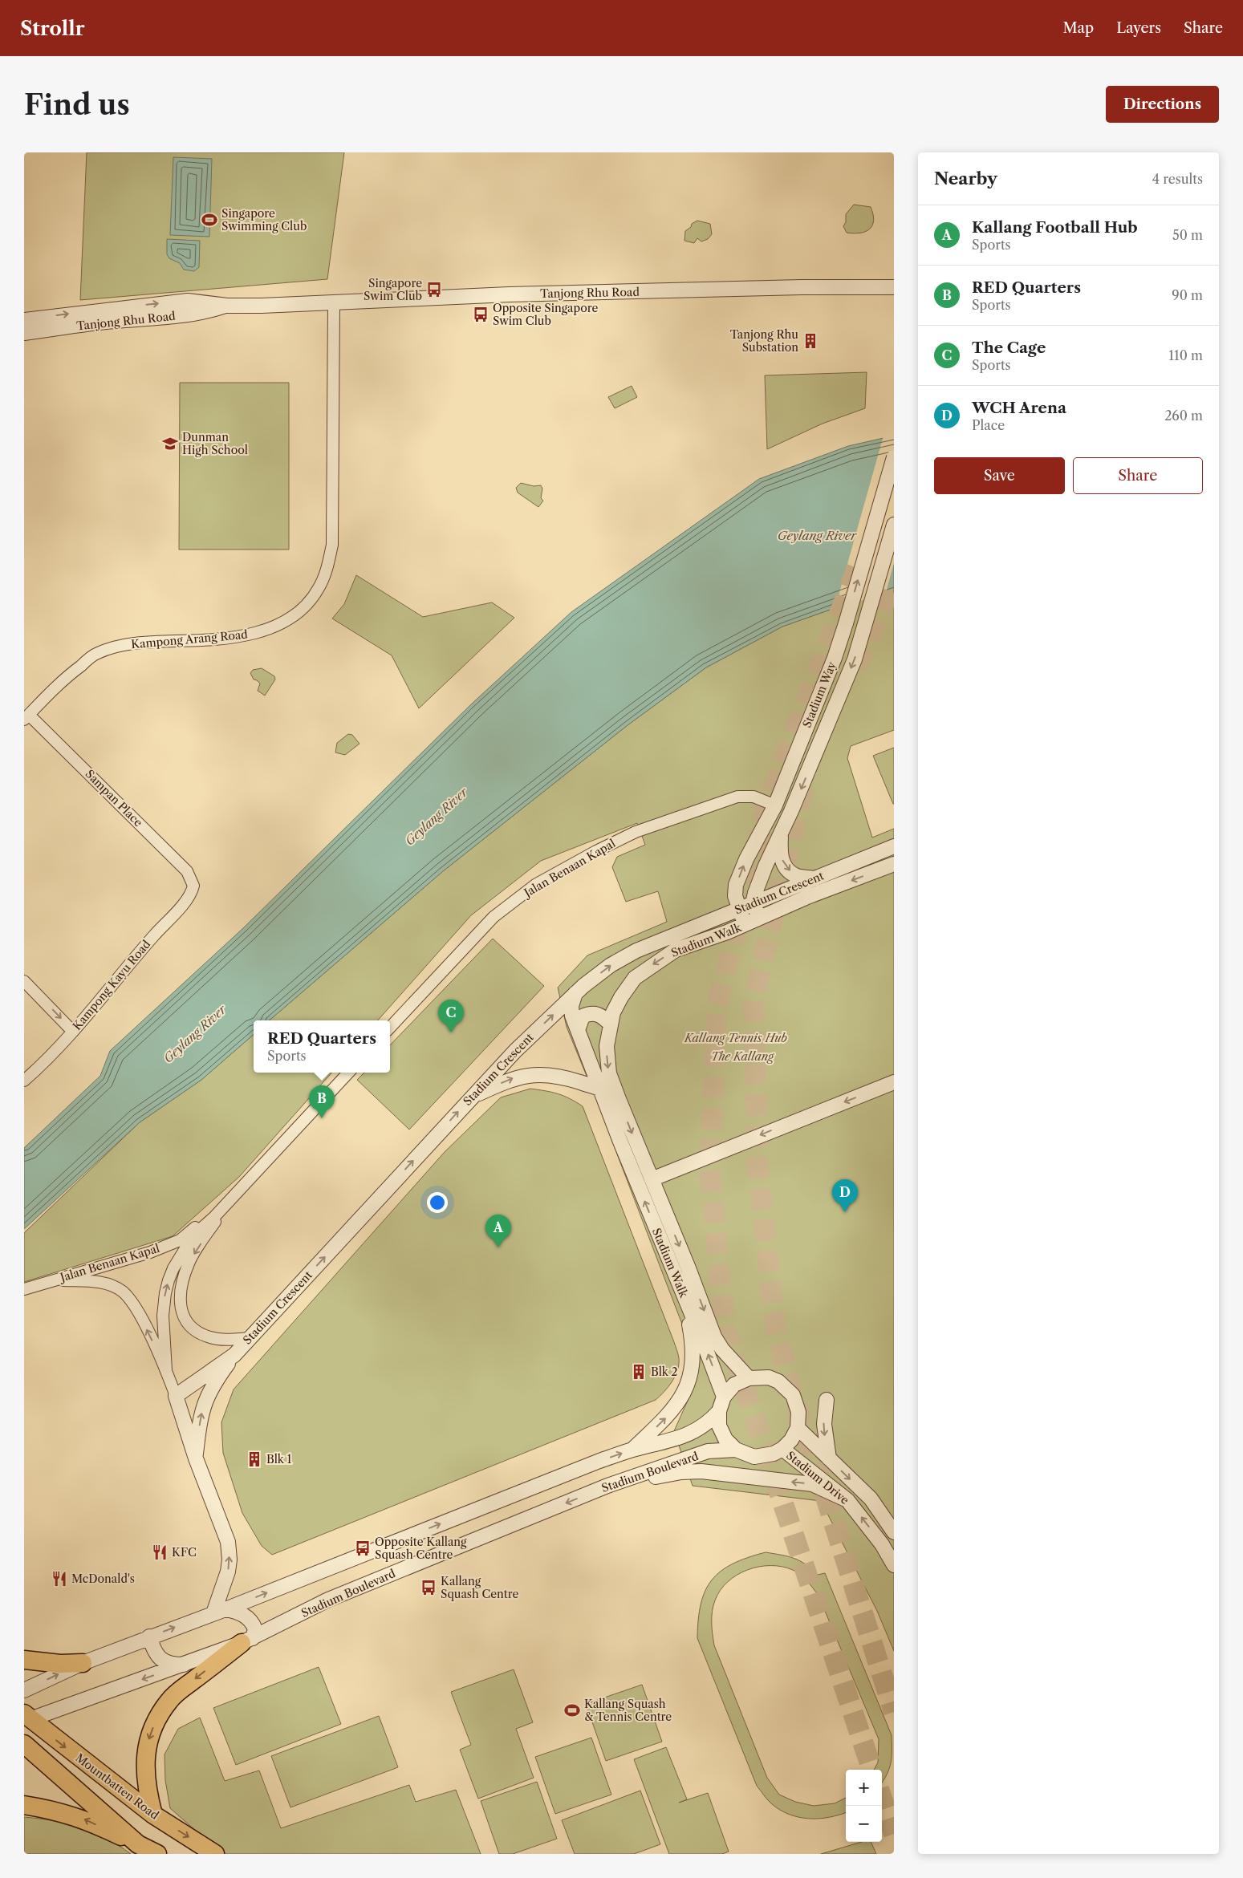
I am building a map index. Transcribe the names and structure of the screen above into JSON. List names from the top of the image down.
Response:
{
  "streets": {
    "main road": ["Mountbatten Road"],
    "street": [
      "Tanjong Rhu Road",
      "Kampong Arang Road",
      "Stadium Way",
      "Sampan Place",
      "Jalan Benaan Kapal",
      "Stadium Crescent",
      "Stadium Walk",
      "Kampong Kayu Road",
      "Stadium Boulevard",
      "Stadium Drive"
    ]
  },
  "crossings": [
    ["Tanjong Rhu Road", "Kampong Arang Road"],
    ["Kampong Arang Road", "Sampan Place"],
    ["Stadium Way", "Jalan Benaan Kapal"],
    ["Stadium Way", "Stadium Crescent"],
    ["Stadium Way", "Stadium Walk"],
    ["Sampan Place", "Kampong Kayu Road"],
    ["Jalan Benaan Kapal", "Stadium Crescent"],
    ["Stadium Crescent", "Stadium Walk"],
    ["Stadium Walk", "Stadium Boulevard"],
    ["Stadium Walk", "Stadium Drive"],
    ["Stadium Boulevard", "Stadium Drive"],
    ["Stadium Boulevard", "Mountbatten Road"]
  ],
  "one_way": ["Stadium Crescent"],
  "water": ["Geylang River"],
  "parks": ["Kallang Tennis Hub", "The Kallang"],
  "places": {
    "sports": ["Singapore Swimming Club", "Kallang Squash & Tennis Centre"],
    "bus stop": [
      "Singapore Swim Club",
      "Opposite Singapore Swim Club",
      "Opposite Kallang Squash Centre",
      "Kallang Squash Centre"
    ],
    "building": ["Tanjong Rhu Substation", "Blk 2", "Blk 1"],
    "school or university": ["Dunman High School"],
    "restaurant": ["KFC", "McDonald's"]
  },
  "page": {
    "header": "Strollr",
    "nav": ["Map", "Layers", "Share"],
    "buttons": [
      "Directions",
      ["Save", "Share"]
    ],
    "title": "Find us",
    "heading": ["Nearby", "4 results"],
    "list": [
      {
        "mark": "A",
        "name": "Kallang Football Hub",
        "note": "Sports",
        "value": "50 m"
      },
      {
        "mark": "B",
        "name": "RED Quarters",
        "note": "Sports",
        "value": "90 m"
      },
      {
        "mark": "C",
        "name": "The Cage",
        "note": "Sports",
        "value": "110 m"
      },
      {
        "mark": "D",
        "name": "WCH Arena",
        "note": "Place",
        "value": "260 m"
      }
    ],
    "pins": [
      "C",
      "B",
      "D",
      "A"
    ],
    "popup": ["RED Quarters", "Sports"],
    "map_buttons": ["+", "−"]
  }
}
